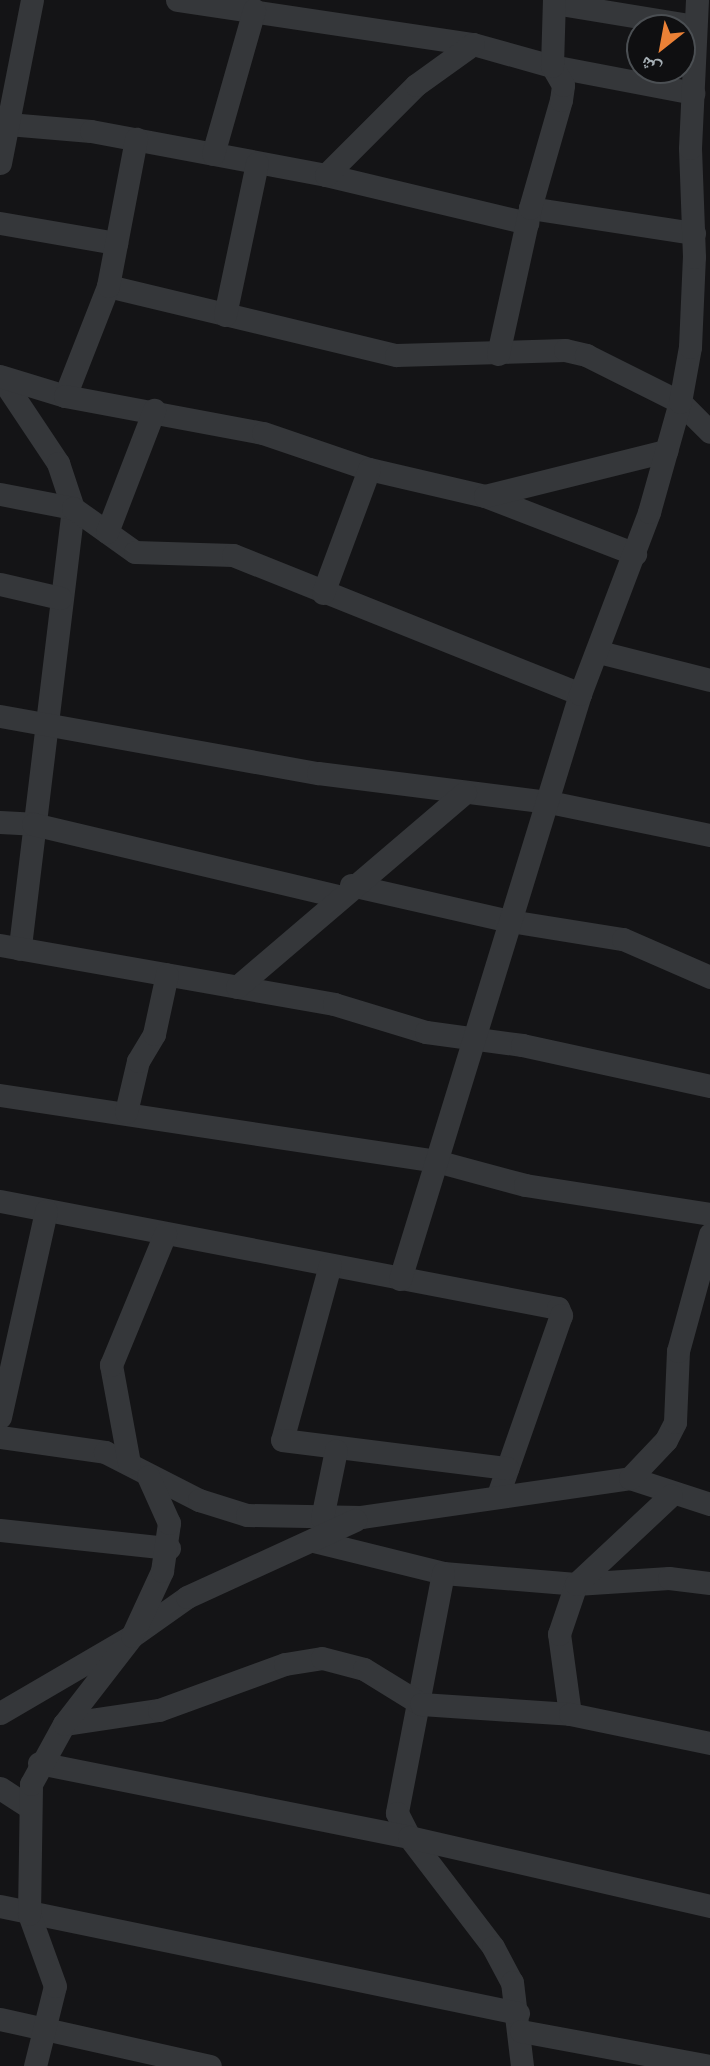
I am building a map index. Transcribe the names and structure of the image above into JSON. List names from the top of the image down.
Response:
{
  "north": "bottom left"
}
